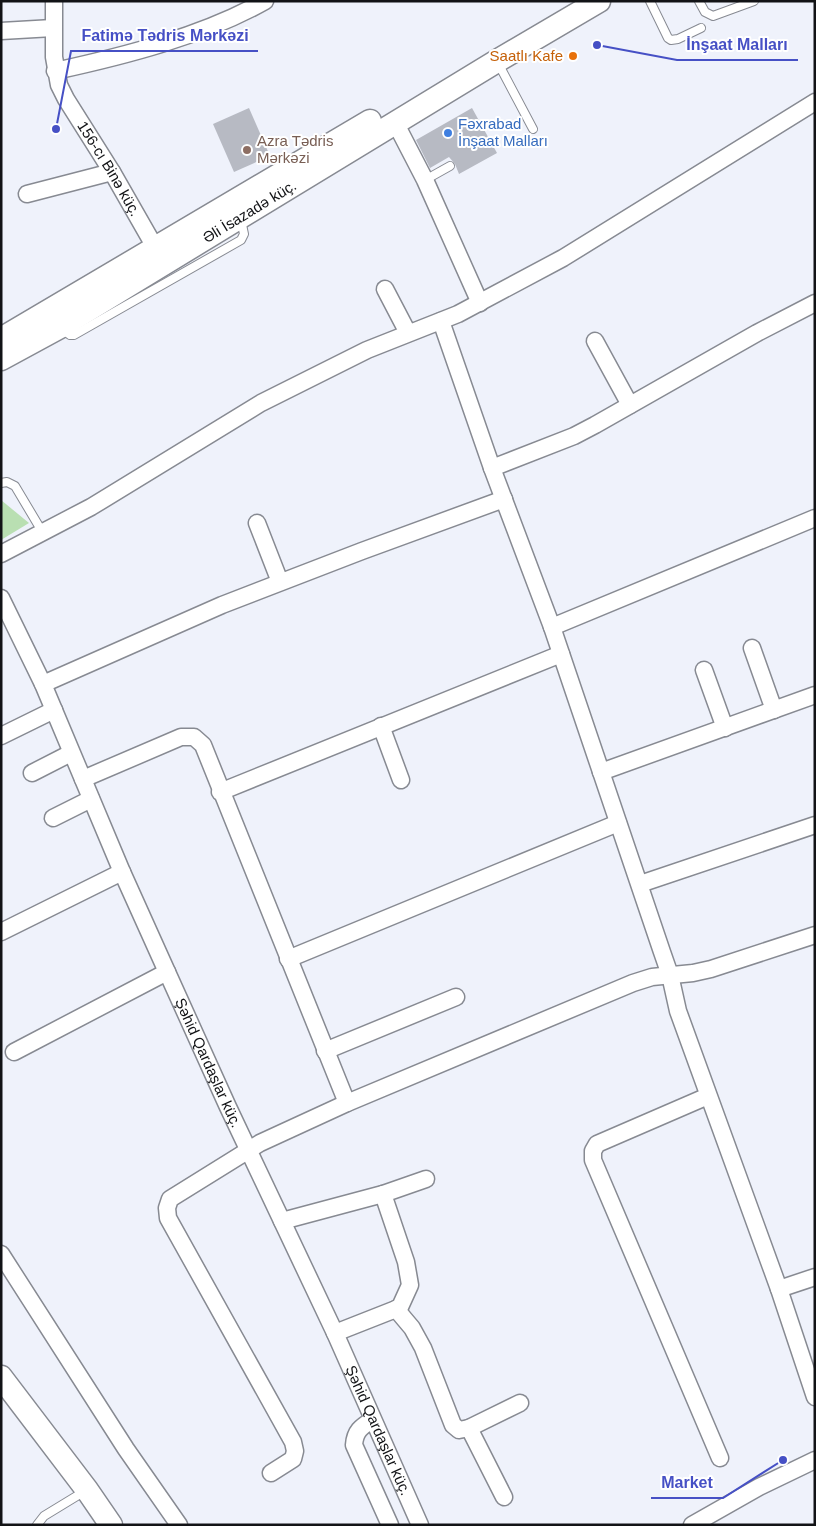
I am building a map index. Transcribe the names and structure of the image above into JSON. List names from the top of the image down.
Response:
{
  "streets": {
    "main road": ["Əli İsazadə küç."],
    "street": ["156-cı Binə küç.", "Şəhid Qardaşlar küç."]
  },
  "crossings": [
    ["156-cı Binə küç.", "Əli İsazadə küç."]
  ],
  "places": [
    "İnşaat Malları",
    "Saatlı Kafe",
    "Fatimə Tədris Mərkəzi",
    "Fəxrabad İnşaat Malları",
    "Azra Tədris Mərkəzi",
    "Market"
  ]
}
